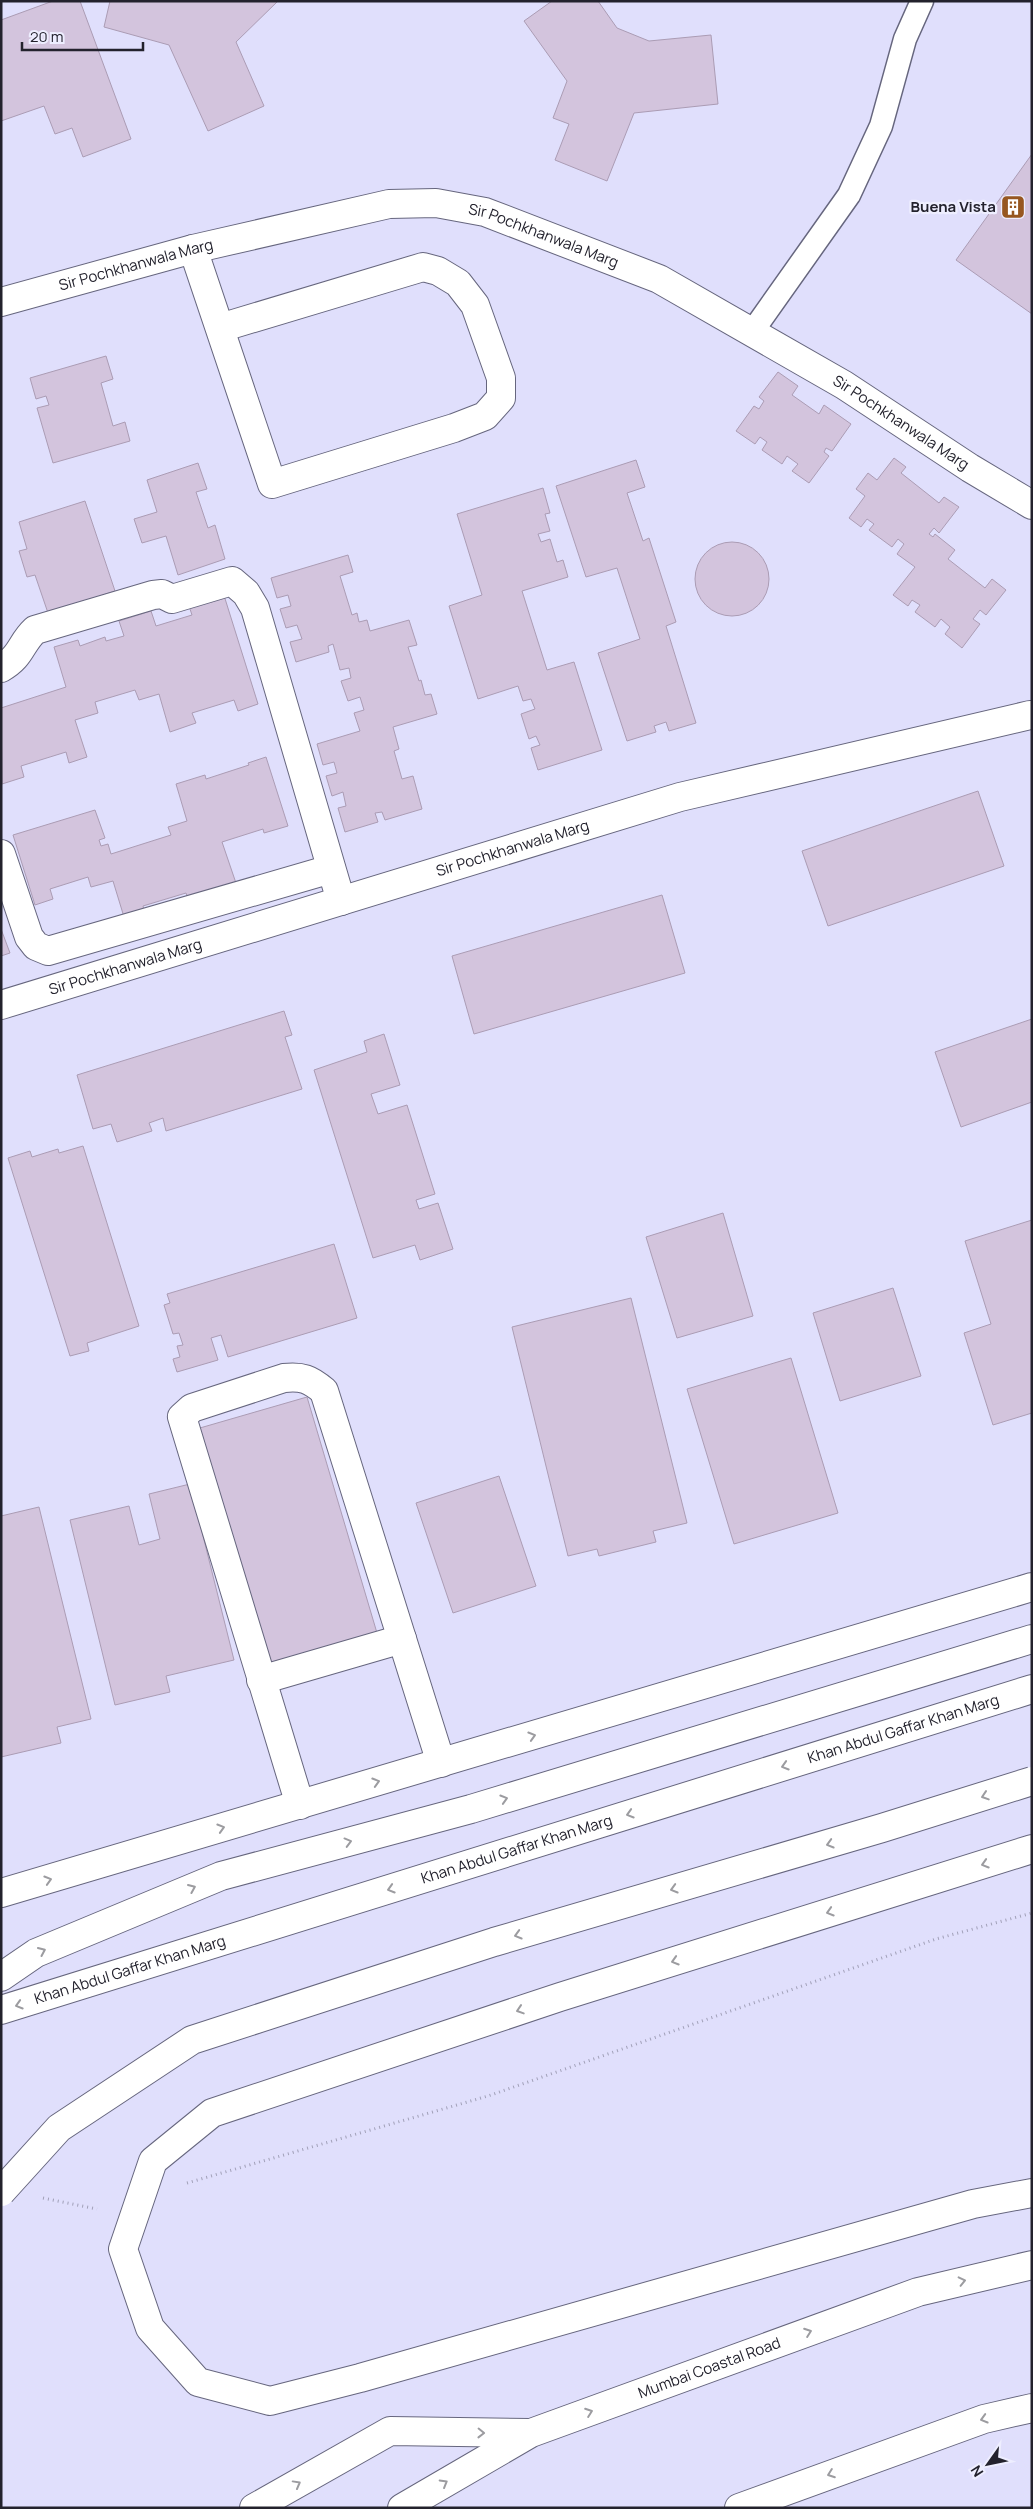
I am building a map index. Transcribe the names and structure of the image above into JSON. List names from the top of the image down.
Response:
{
  "streets": {
    "main road": ["Sir Pochkhanwala Marg", "Khan Abdul Gaffar Khan Marg", "Mumbai Coastal Road"]
  },
  "places": {
    "building": ["Buena Vista"]
  },
  "scale_bar": "20 m",
  "north": "bottom left"
}
